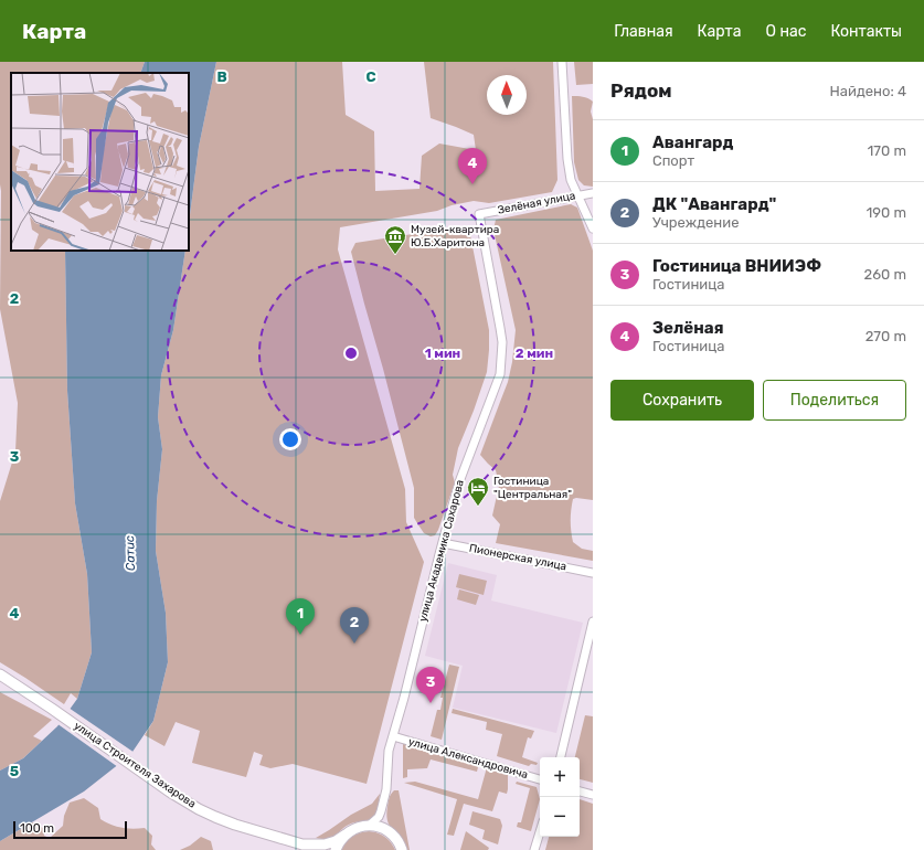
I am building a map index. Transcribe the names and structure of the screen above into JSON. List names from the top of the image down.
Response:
{
  "streets": {
    "street": [
      "Зелёная улица",
      "улица Академика Сахарова",
      "Пионерская улица",
      "улица Александровича",
      "улица Строителя Захарова"
    ]
  },
  "crossings": [
    ["Зелёная улица", "улица Академика Сахарова"],
    ["улица Академика Сахарова", "Пионерская улица"],
    ["улица Академика Сахарова", "улица Александровича"]
  ],
  "water": ["Сатис"],
  "places": {
    "museum": ["Музей-квартира Ю.Б.Харитона"],
    "hotel": ["Гостиница \"Центральная\""]
  },
  "scale_bar": "100 m",
  "north": "top",
  "page": {
    "header": "Карта",
    "nav": [
      "Главная",
      "Карта",
      "О нас",
      "Контакты"
    ],
    "heading": ["Рядом", "Найдено: 4"],
    "list": [
      {
        "mark": "1",
        "name": "Авангард",
        "note": "Спорт",
        "value": "170 m"
      },
      {
        "mark": "2",
        "name": "ДК \"Авангард\"",
        "note": "Учреждение",
        "value": "190 m"
      },
      {
        "mark": "3",
        "name": "Гостиница ВНИИЭФ",
        "note": "Гостиница",
        "value": "260 m"
      },
      {
        "mark": "4",
        "name": "Зелёная",
        "note": "Гостиница",
        "value": "270 m"
      }
    ],
    "pins": [
      "4",
      "1",
      "2",
      "3"
    ],
    "buttons": ["Сохранить", "Поделиться"],
    "map_buttons": ["+", "−"],
    "scale": "100 m"
  },
  "grid": {
    "columns": ["B", "C"],
    "rows": [
      "2",
      "3",
      "4",
      "5"
    ]
  },
  "rings": ["1 мин", "2 мин"]
}
